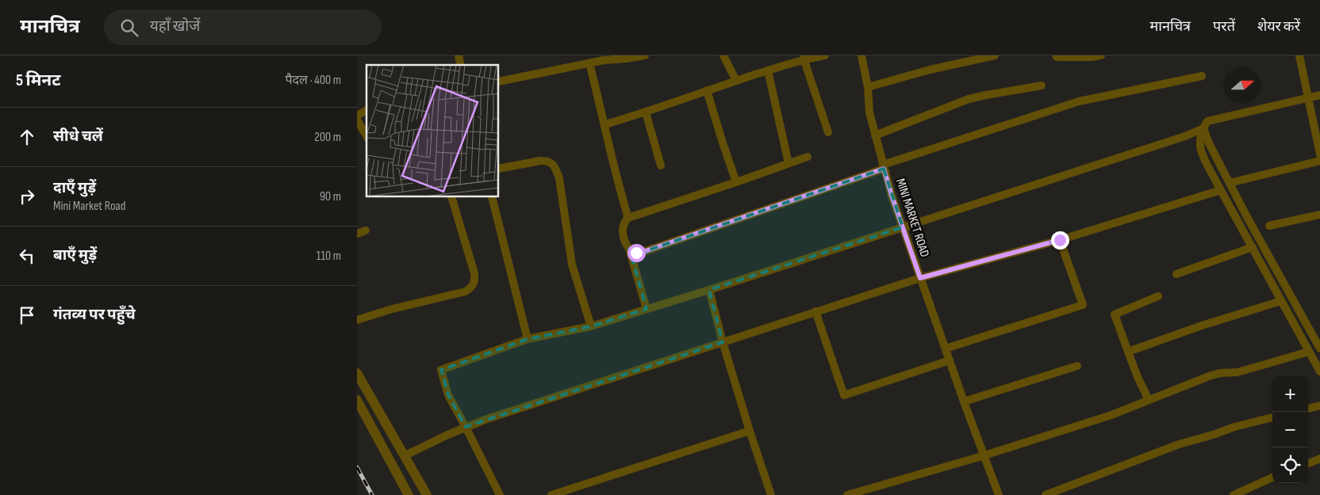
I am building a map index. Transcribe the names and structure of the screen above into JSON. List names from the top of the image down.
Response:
{
  "streets": {
    "street": ["MINI MARKET ROAD"]
  },
  "north": "right",
  "page": {
    "header": "मानचित्र",
    "search": "यहाँ खोजें",
    "nav": ["मानचित्र", "परतें", "शेयर करें"],
    "heading": ["5 मिनट", "पैदल · 400 m"],
    "list": [
      ["सीधे चलें", "200 m"],
      ["दाएँ मुड़ें", "Mini Market Road", "90 m"],
      ["बाएँ मुड़ें", "110 m"],
      "गंतव्य पर पहुँचे"
    ],
    "map_buttons": ["+", "−"]
  }
}
